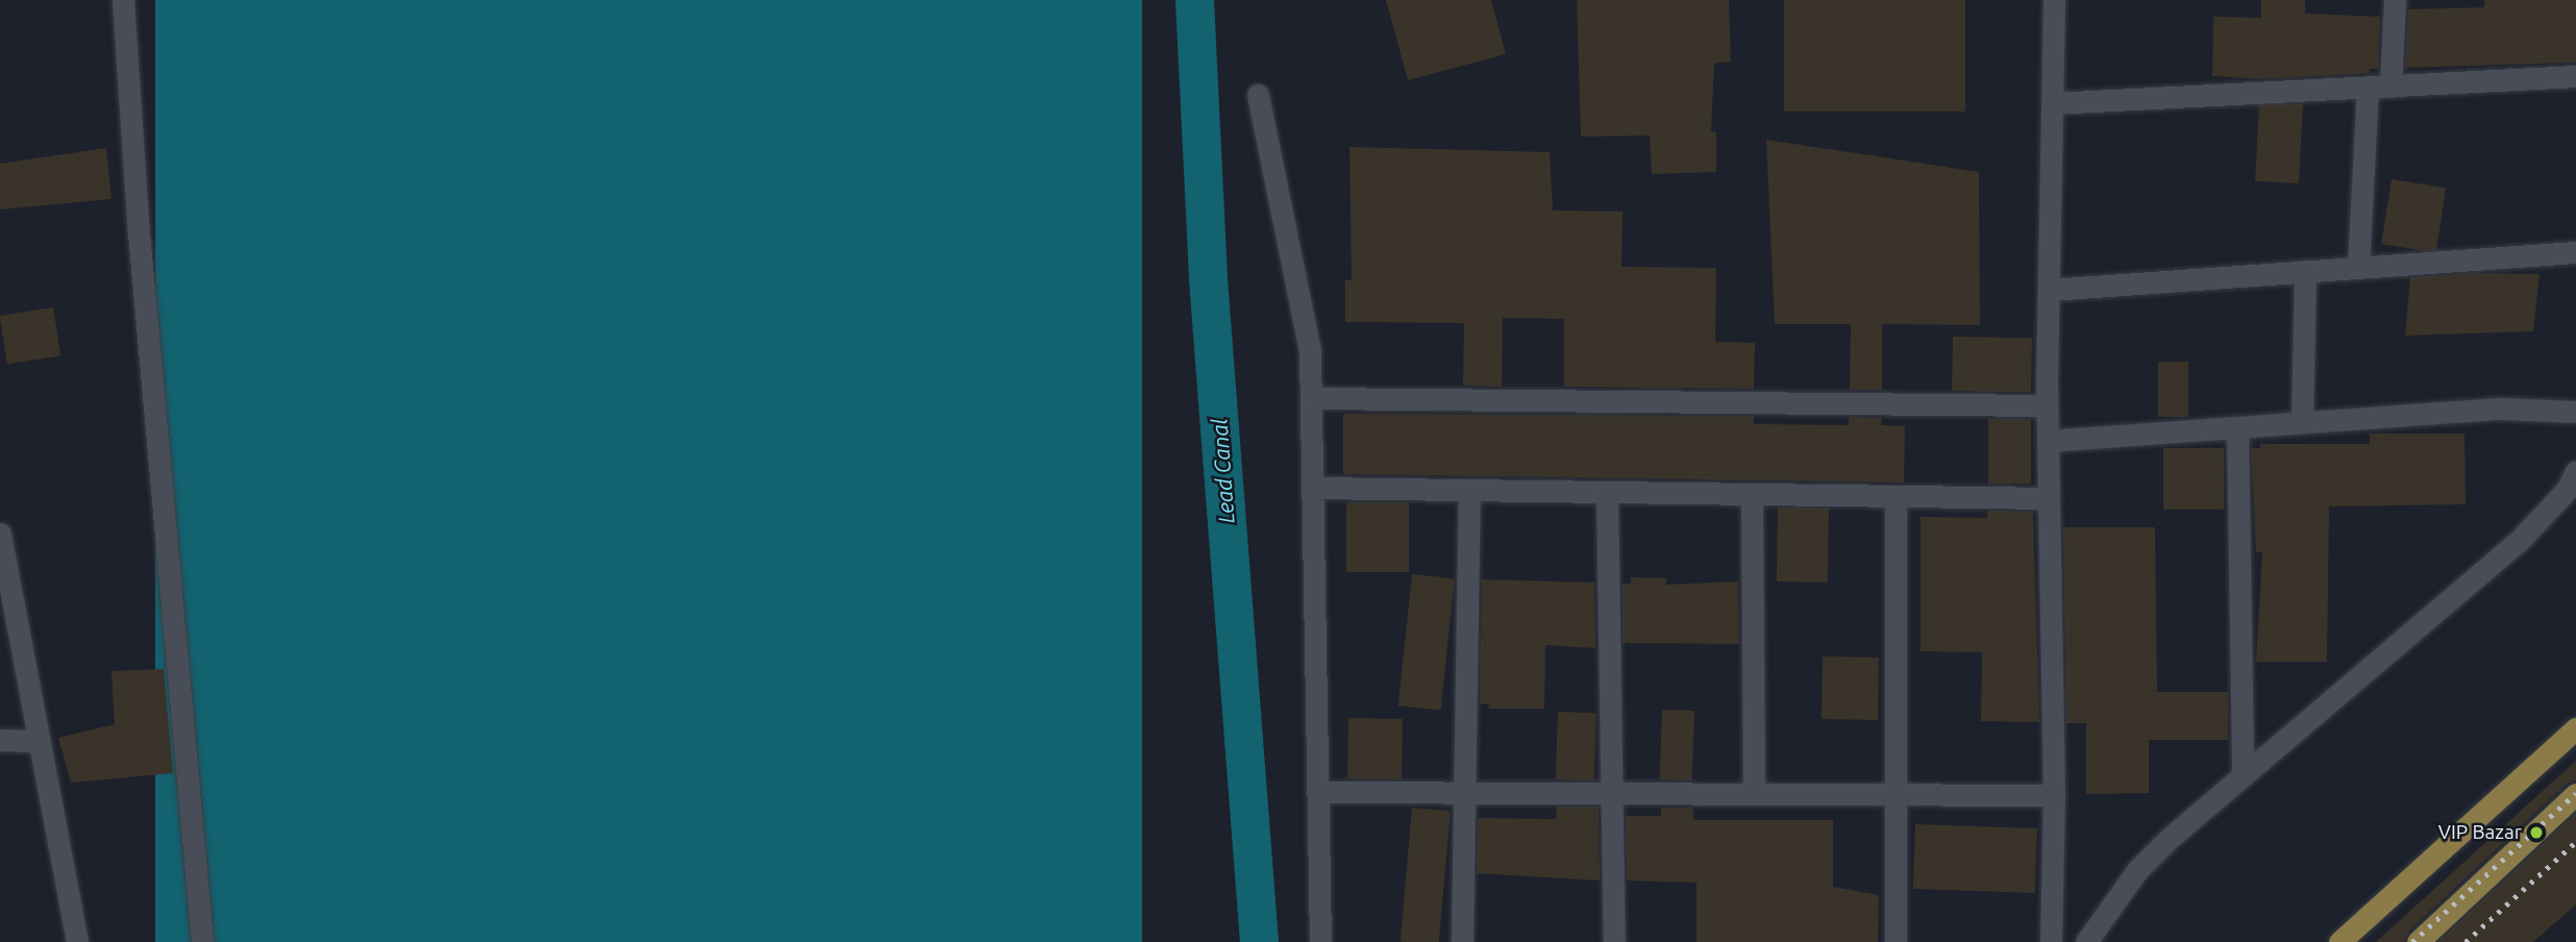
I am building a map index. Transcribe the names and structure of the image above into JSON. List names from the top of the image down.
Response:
{
  "water": ["Lead Canal"],
  "places": ["VIP Bazar"]
}
